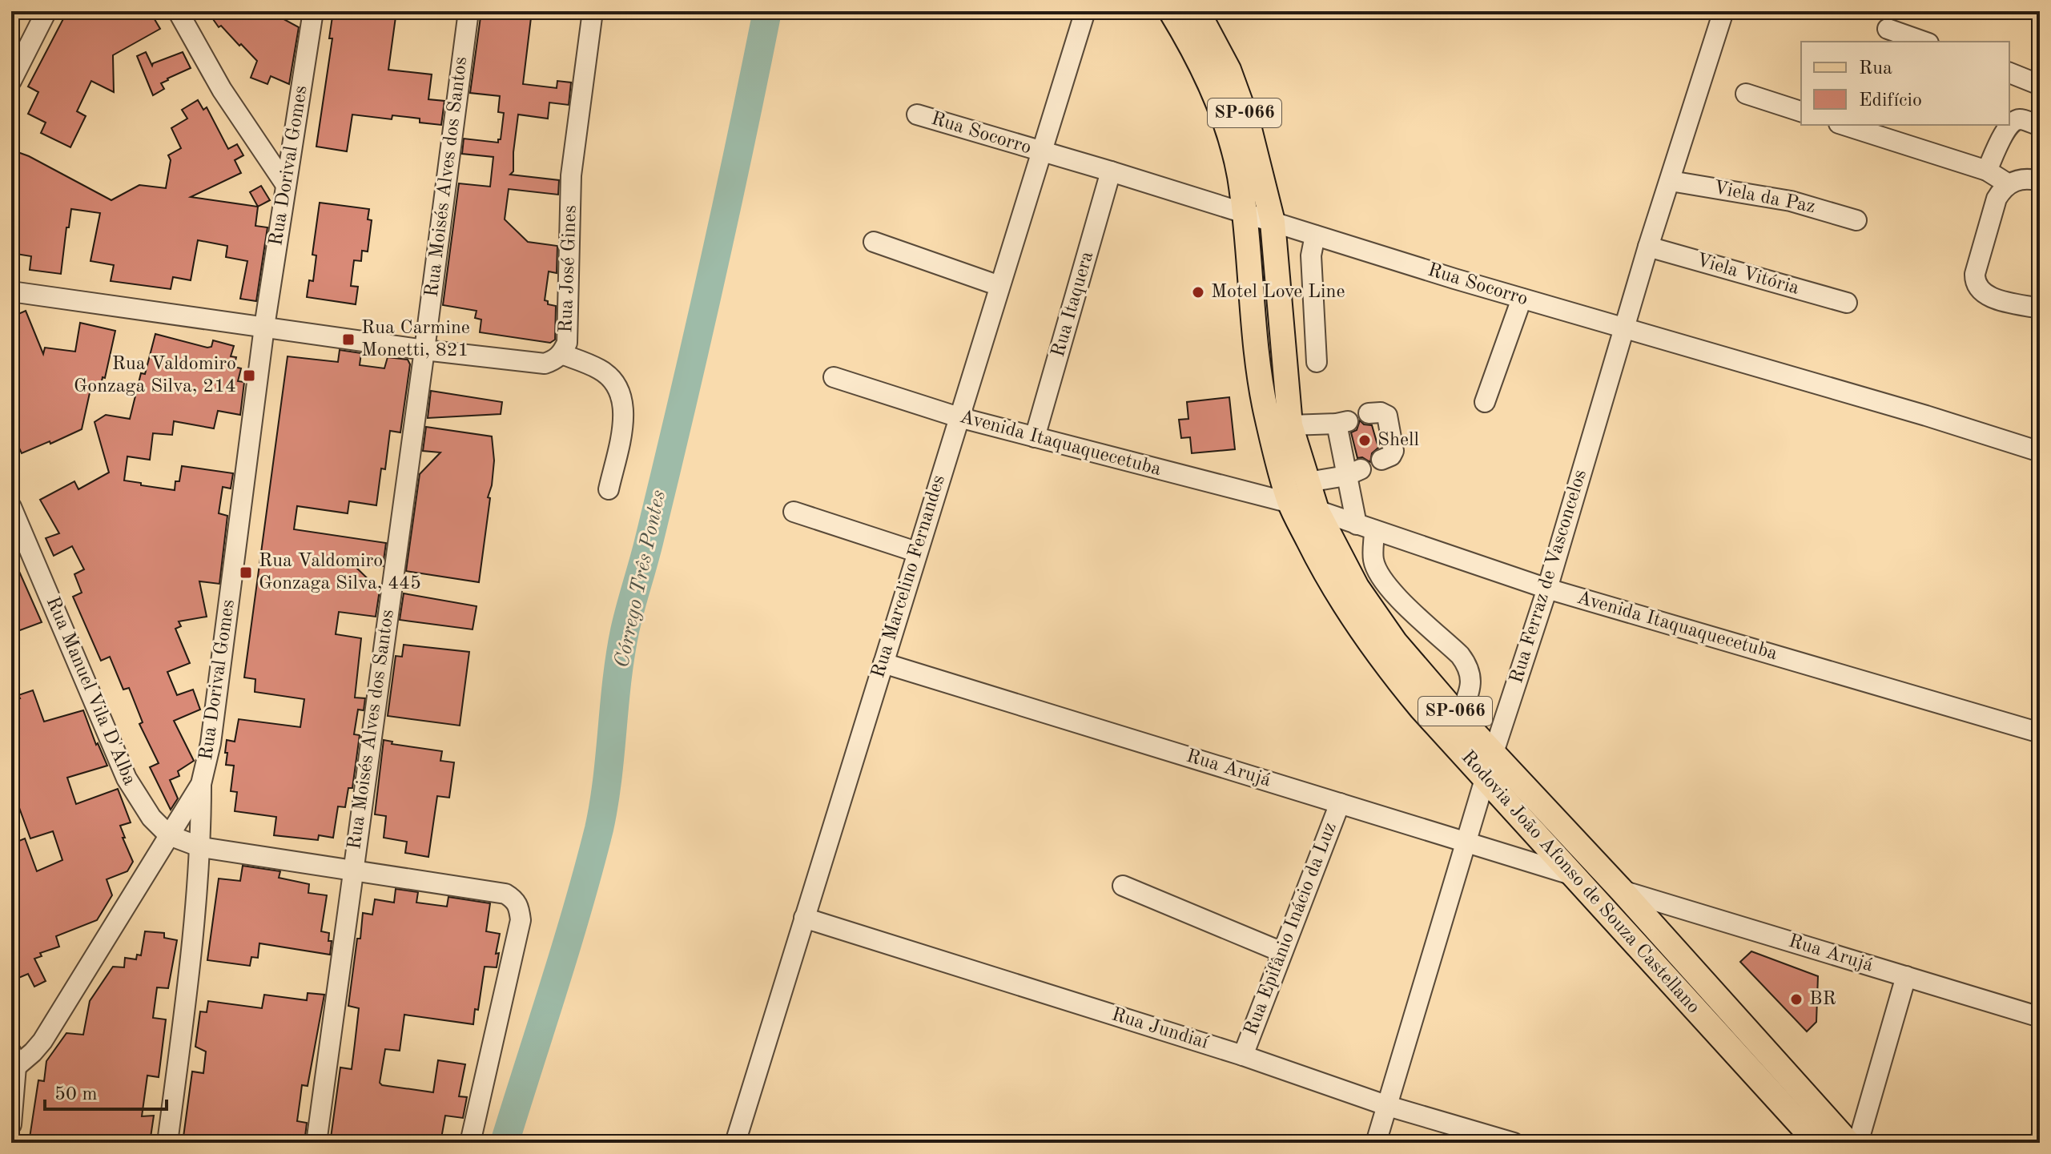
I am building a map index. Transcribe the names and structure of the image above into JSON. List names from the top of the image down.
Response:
{
  "streets": {
    "main road": ["SP-066", "Rodovia João Afonso de Souza Castellano"],
    "street": [
      "Rua Socorro",
      "Rua Dorival Gomes",
      "Rua Moisés Alves dos Santos",
      "Viela da Paz",
      "Rua José Gines",
      "Viela Vitória",
      "Rua Itaquera",
      "Avenida Itaquaquecetuba",
      "Rua Marcelino Fernandes",
      "Rua Ferraz de Vasconcelos",
      "Rua Manuel Vila D'Alba",
      "Rua Arujá",
      "Rua Epifânio Inácio da Luz",
      "Rua Jundiaí"
    ]
  },
  "crossings": [
    ["SP-066", "Rua Socorro"],
    ["SP-066", "Rodovia João Afonso de Souza Castellano"],
    ["Rua Socorro", "Rua Itaquera"],
    ["Rua Socorro", "Rua Marcelino Fernandes"],
    ["Rua Socorro", "Rua Ferraz de Vasconcelos"],
    ["Rua Socorro", "Rodovia João Afonso de Souza Castellano"],
    ["Rua Dorival Gomes", "Rua José Gines"],
    ["Rua Dorival Gomes", "Rua Manuel Vila D'Alba"],
    ["Rua Moisés Alves dos Santos", "Rua José Gines"],
    ["Rua Moisés Alves dos Santos", "Rua Manuel Vila D'Alba"],
    ["Viela da Paz", "Rua Ferraz de Vasconcelos"],
    ["Viela Vitória", "Rua Ferraz de Vasconcelos"],
    ["Rua Itaquera", "Avenida Itaquaquecetuba"],
    ["Avenida Itaquaquecetuba", "Rua Marcelino Fernandes"],
    ["Avenida Itaquaquecetuba", "Rua Ferraz de Vasconcelos"],
    ["Avenida Itaquaquecetuba", "Rodovia João Afonso de Souza Castellano"],
    ["Rua Marcelino Fernandes", "Rua Arujá"],
    ["Rua Marcelino Fernandes", "Rua Jundiaí"],
    ["Rua Ferraz de Vasconcelos", "Rua Arujá"],
    ["Rua Ferraz de Vasconcelos", "Rodovia João Afonso de Souza Castellano"],
    ["Rua Ferraz de Vasconcelos", "Rua Jundiaí"],
    ["Rua Arujá", "Rodovia João Afonso de Souza Castellano"],
    ["Rua Arujá", "Rua Epifânio Inácio da Luz"],
    ["Rua Epifânio Inácio da Luz", "Rua Jundiaí"]
  ],
  "water": ["Córrego Três Pontes"],
  "places": {
    "other": ["Motel Love Line", "Shell", "BR"],
    "transit": ["Rua Carmine Monetti, 821", "Rua Valdomiro Gonzaga Silva, 214", "Rua Valdomiro Gonzaga Silva, 445"]
  },
  "legend": ["Rua", "Edifício"],
  "scale_bar": "50 m"
}
